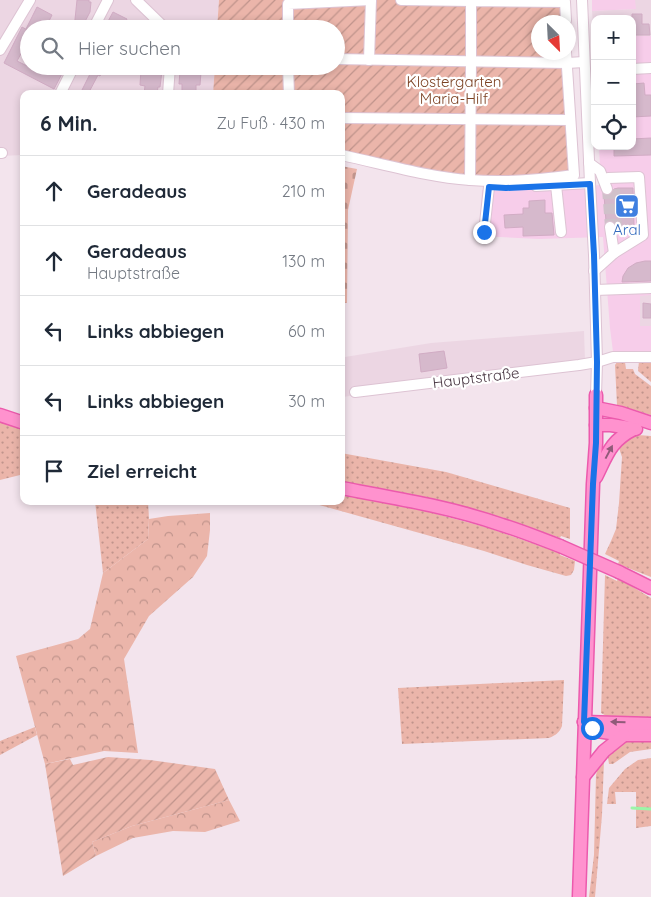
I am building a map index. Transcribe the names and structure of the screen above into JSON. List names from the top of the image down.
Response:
{
  "streets": {
    "street": ["Hauptstraße"]
  },
  "parks": ["Klostergarten Maria-Hilf"],
  "places": {
    "supermarket": ["Aral"]
  },
  "north": "bottom right",
  "page": {
    "map_buttons": ["+", "−"],
    "search": "Hier suchen",
    "heading": ["6 Min.", "Zu Fuß · 430 m"],
    "list": [
      ["Geradeaus", "210 m"],
      ["Geradeaus", "Hauptstraße", "130 m"],
      ["Links abbiegen", "60 m"],
      ["Links abbiegen", "30 m"],
      "Ziel erreicht"
    ]
  }
}
